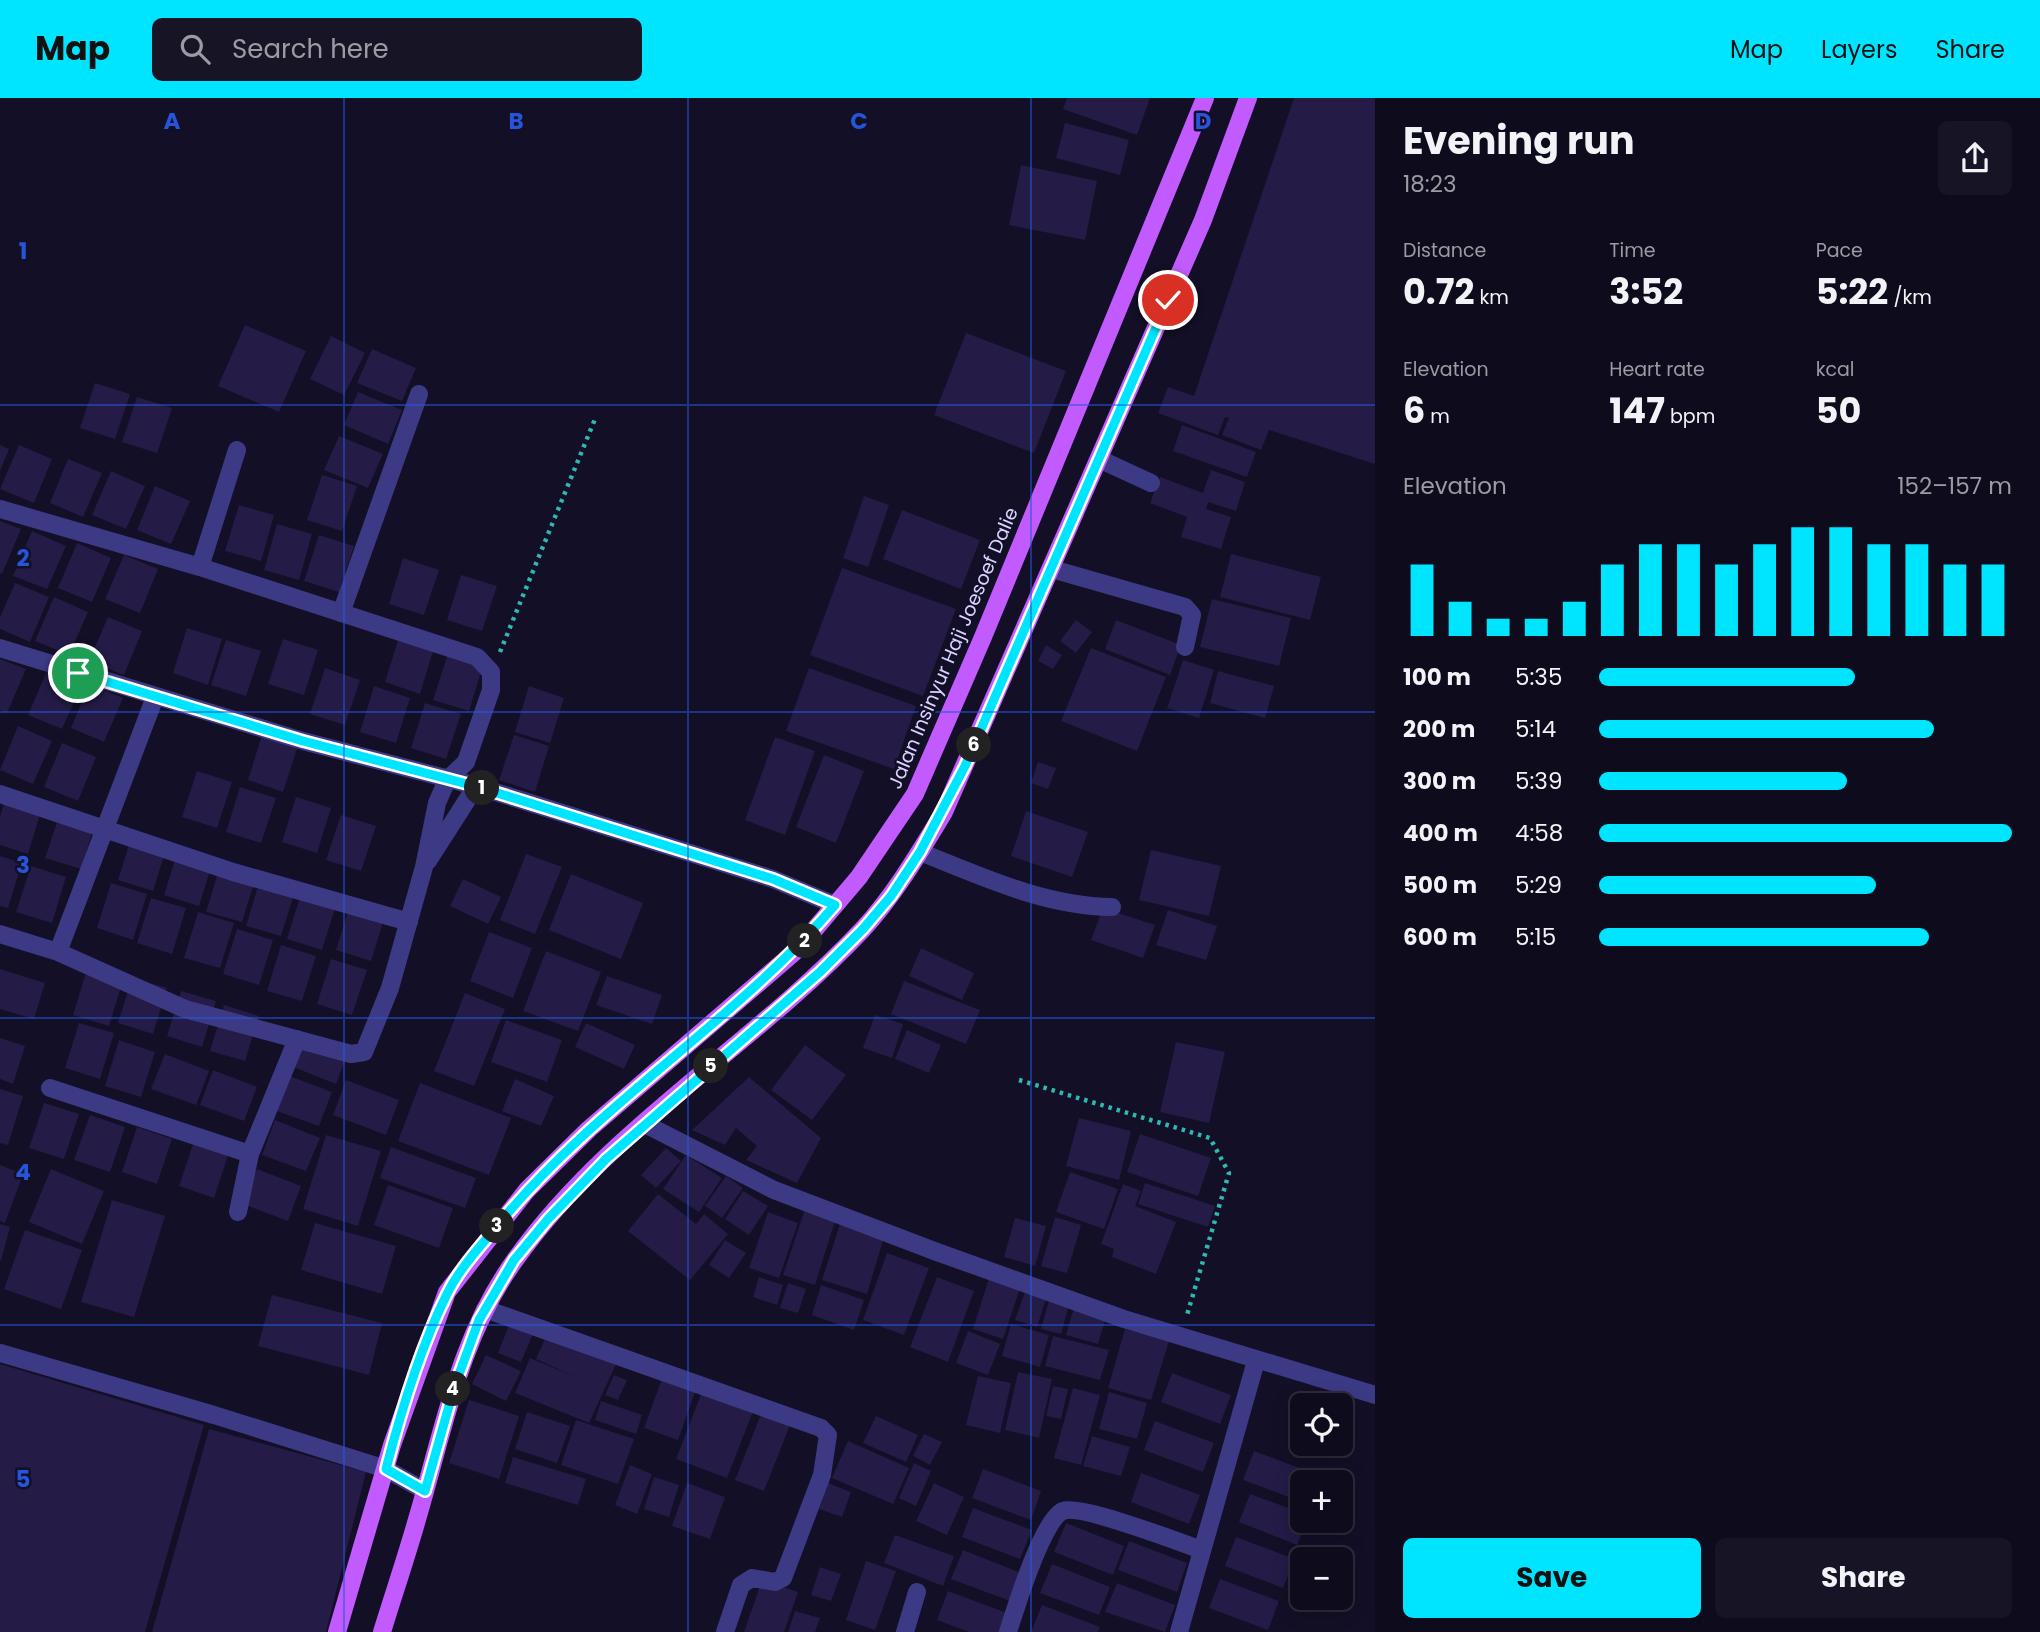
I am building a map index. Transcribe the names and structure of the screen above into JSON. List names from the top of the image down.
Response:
{
  "streets": {
    "main road": ["Jalan Insinyur Haji Joesoef Dalie"]
  },
  "page": {
    "header": "Map",
    "search": "Search here",
    "nav": ["Map", "Layers", "Share"],
    "heading": ["Evening run", "18:23"],
    "stats": [
      ["Distance", "0.72 km"],
      ["Time", "3:52"],
      ["Pace", "5:22 /km"],
      ["Elevation", "6 m"],
      ["Heart rate", "147 bpm"],
      ["kcal", "50"]
    ],
    "chart": ["Elevation", "152–157 m"],
    "list": [
      {
        "name": "100 m",
        "note": "5:35"
      },
      {
        "name": "200 m",
        "note": "5:14"
      },
      {
        "name": "300 m",
        "note": "5:39"
      },
      {
        "name": "400 m",
        "note": "4:58"
      },
      {
        "name": "500 m",
        "note": "5:29"
      },
      {
        "name": "600 m",
        "note": "5:15"
      }
    ],
    "pins": [
      "6",
      "1",
      "2",
      "5",
      "3",
      "4"
    ],
    "map_buttons": ["+", "−"],
    "buttons": ["Save", "Share"]
  },
  "grid": {
    "columns": [
      "A",
      "B",
      "C",
      "D"
    ],
    "rows": [
      "1",
      "2",
      "3",
      "4",
      "5"
    ]
  }
}
